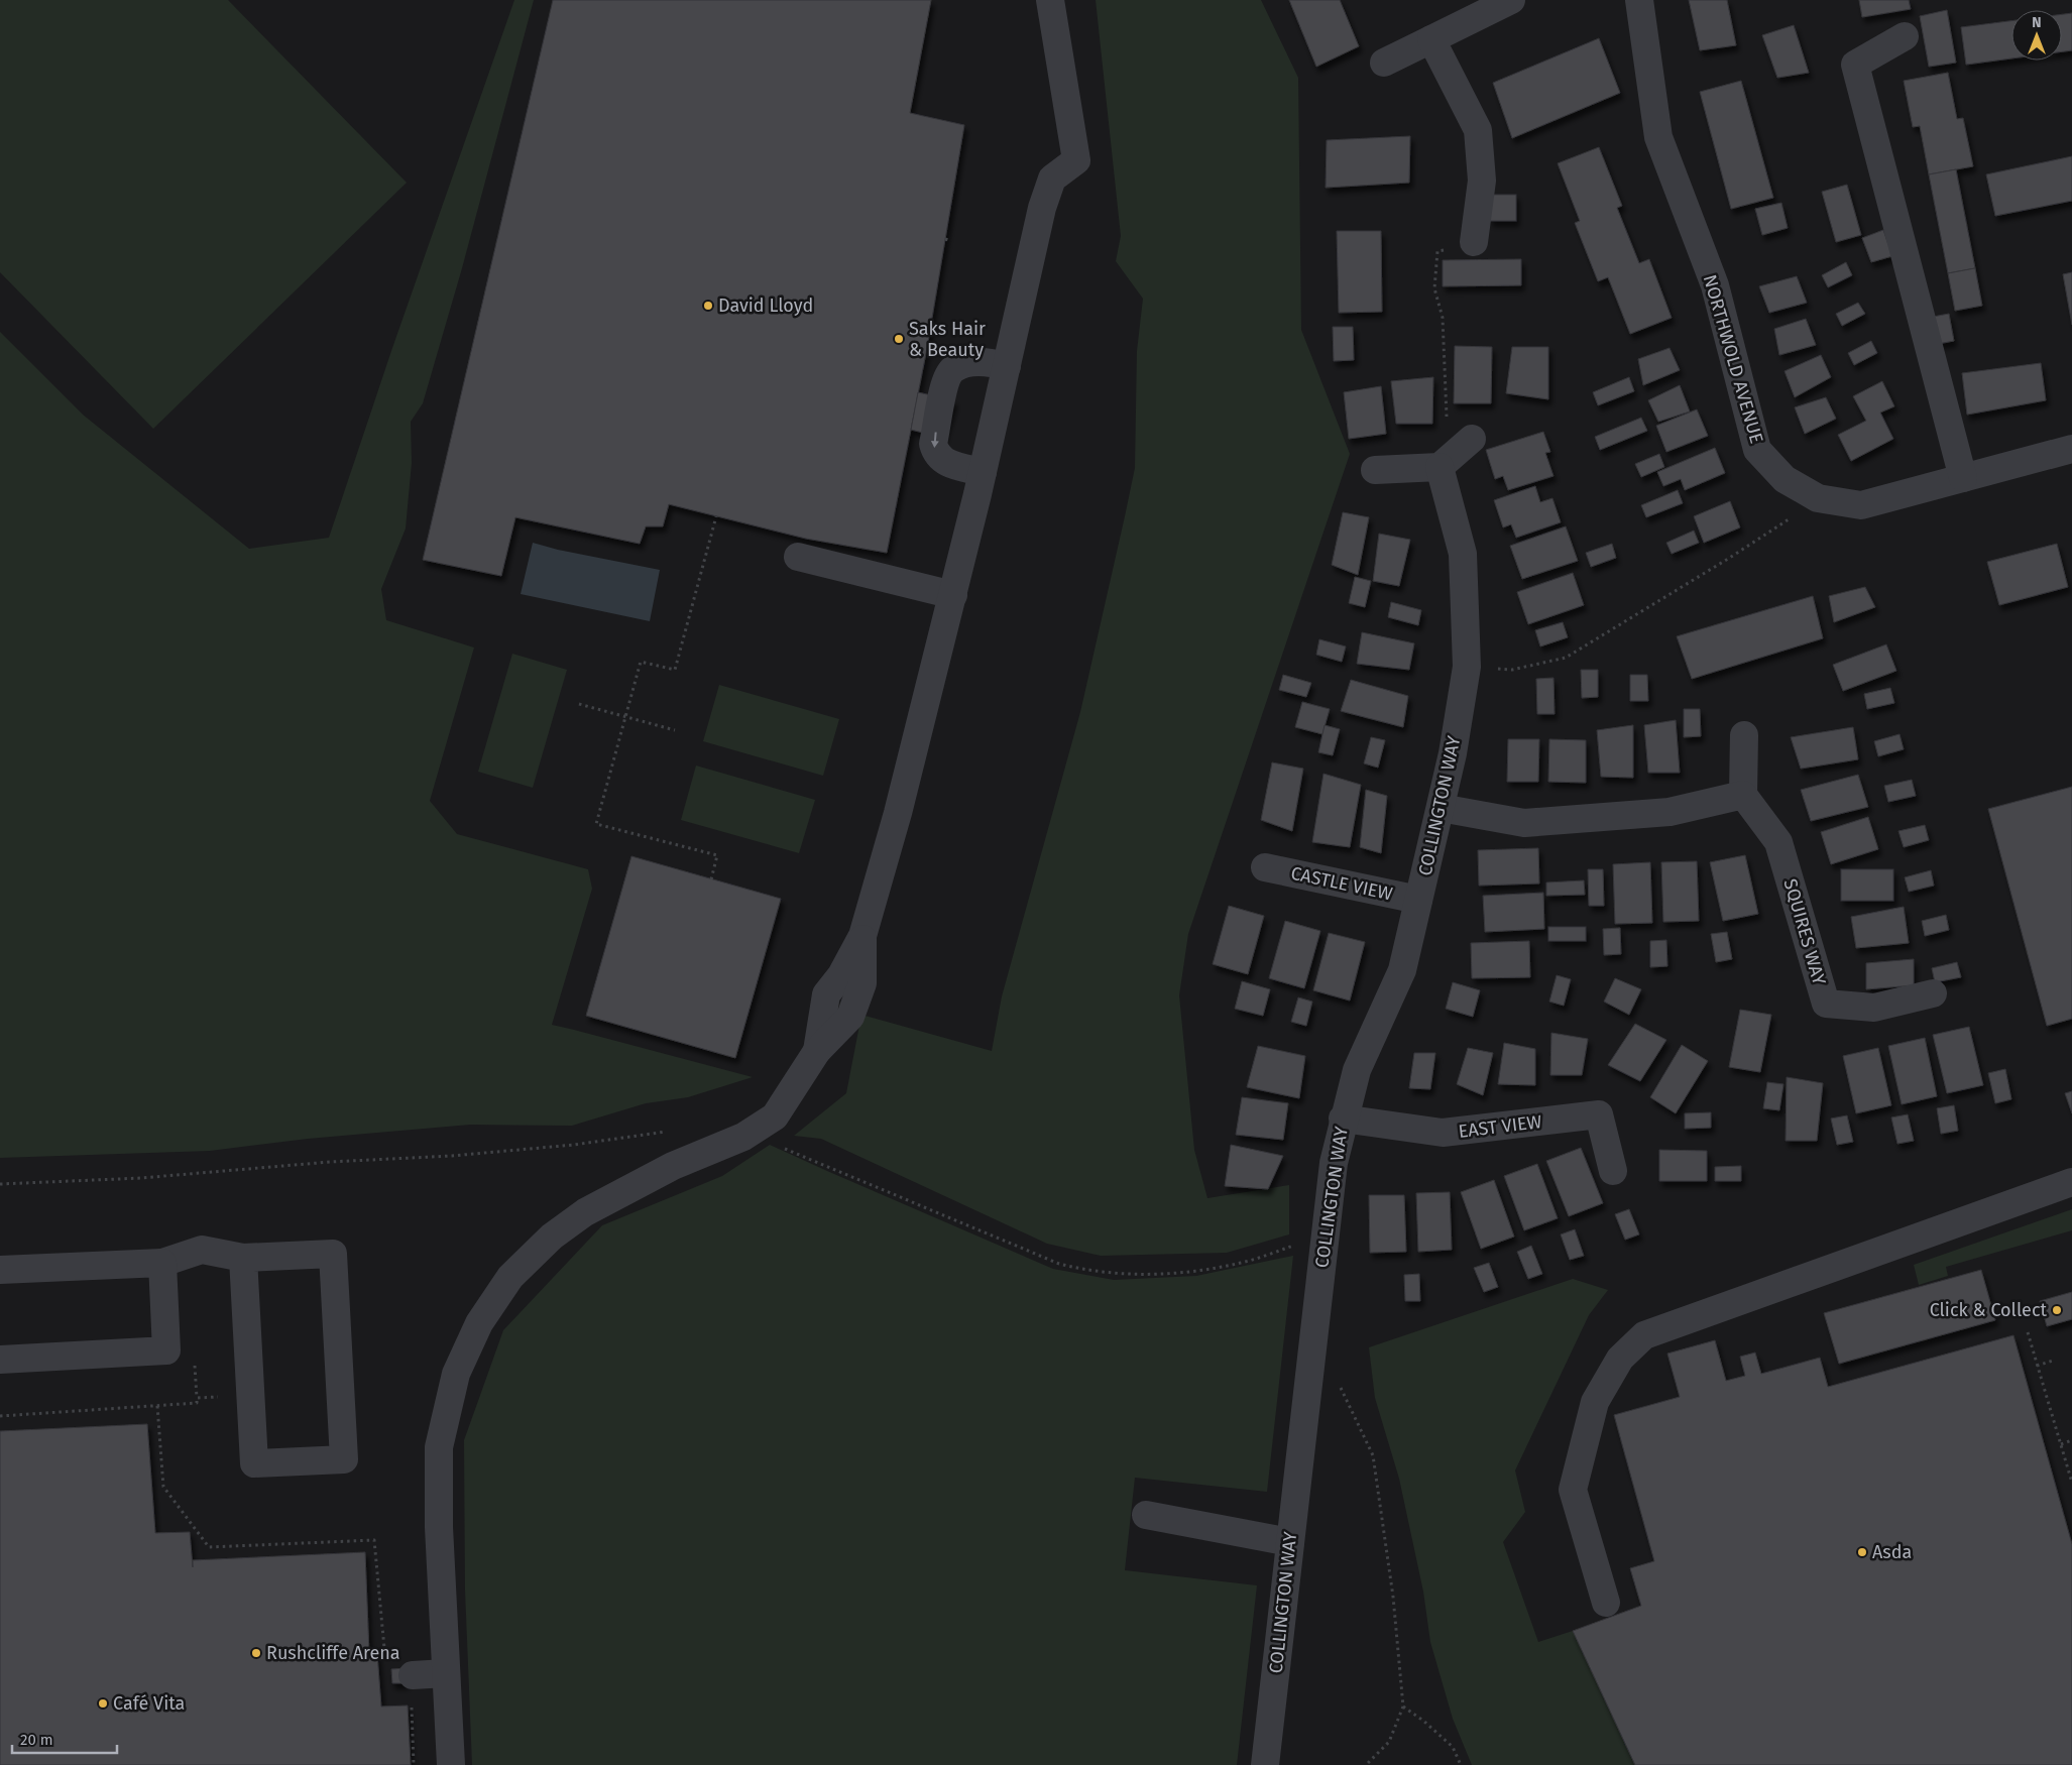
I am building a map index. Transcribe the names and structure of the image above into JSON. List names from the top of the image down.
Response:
{
  "streets": {
    "street": [
      "NORTHWOLD AVENUE",
      "COLLINGTON WAY",
      "CASTLE VIEW",
      "SQUIRES WAY",
      "EAST VIEW"
    ]
  },
  "crossings": [
    ["COLLINGTON WAY", "CASTLE VIEW"],
    ["COLLINGTON WAY", "EAST VIEW"]
  ],
  "places": [
    "David Lloyd",
    "Saks Hair & Beauty",
    "Click & Collect",
    "Asda",
    "Rushcliffe Arena",
    "Café Vita"
  ],
  "scale_bar": "20 m",
  "north": "top"
}
